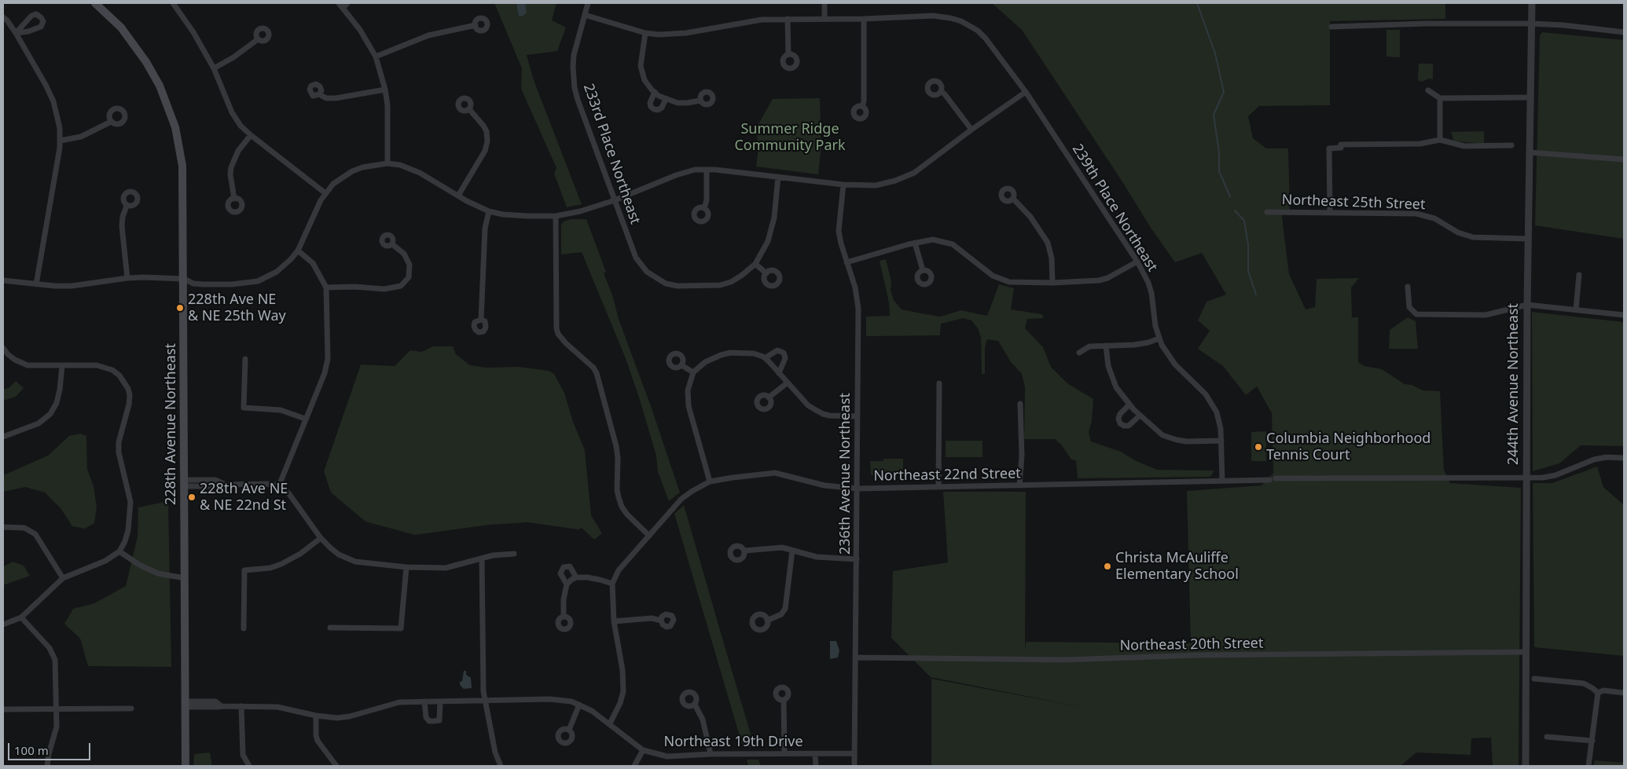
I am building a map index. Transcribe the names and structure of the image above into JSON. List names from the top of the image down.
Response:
{
  "streets": {
    "main road": ["228th Avenue Northeast"],
    "street": [
      "233rd Place Northeast",
      "Northeast 25th Street",
      "239th Place Northeast",
      "244th Avenue Northeast",
      "236th Avenue Northeast",
      "Northeast 22nd Street",
      "Northeast 20th Street",
      "Northeast 19th Drive"
    ]
  },
  "crossings": [
    ["233rd Place Northeast", "239th Place Northeast"],
    ["Northeast 25th Street", "244th Avenue Northeast"],
    ["239th Place Northeast", "Northeast 22nd Street"],
    ["244th Avenue Northeast", "Northeast 20th Street"],
    ["228th Avenue Northeast", "Northeast 19th Drive"],
    ["236th Avenue Northeast", "Northeast 22nd Street"],
    ["236th Avenue Northeast", "Northeast 20th Street"],
    ["236th Avenue Northeast", "Northeast 19th Drive"]
  ],
  "parks": ["Summer Ridge Community Park"],
  "places": [
    "228th Ave NE & NE 25th Way",
    "Columbia Neighborhood Tennis Court",
    "228th Ave NE & NE 22nd St",
    "Christa McAuliffe Elementary School"
  ],
  "scale_bar": "100 m"
}
